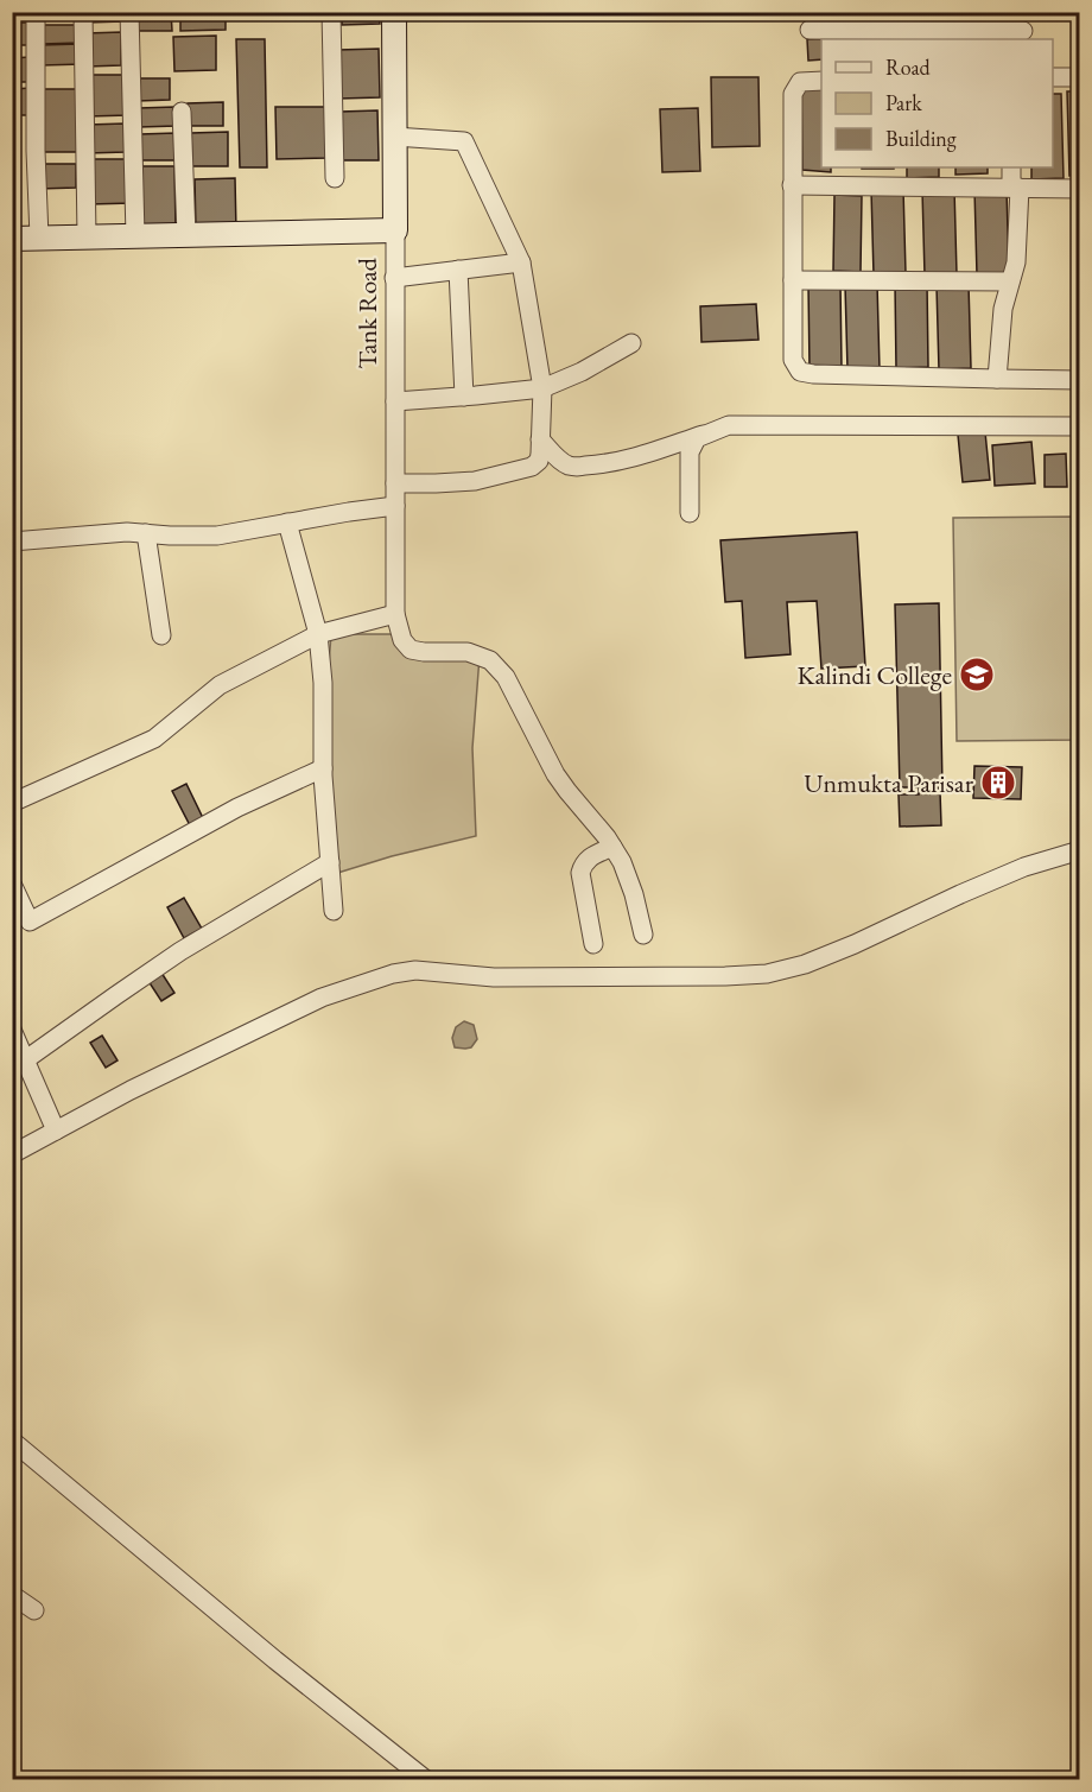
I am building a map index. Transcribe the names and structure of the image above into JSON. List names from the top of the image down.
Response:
{
  "streets": {
    "street": ["Tank Road"]
  },
  "places": {
    "school or university": ["Kalindi College"],
    "building": ["Unmukta Parisar"]
  },
  "legend": ["Road", "Park", "Building"]
}
